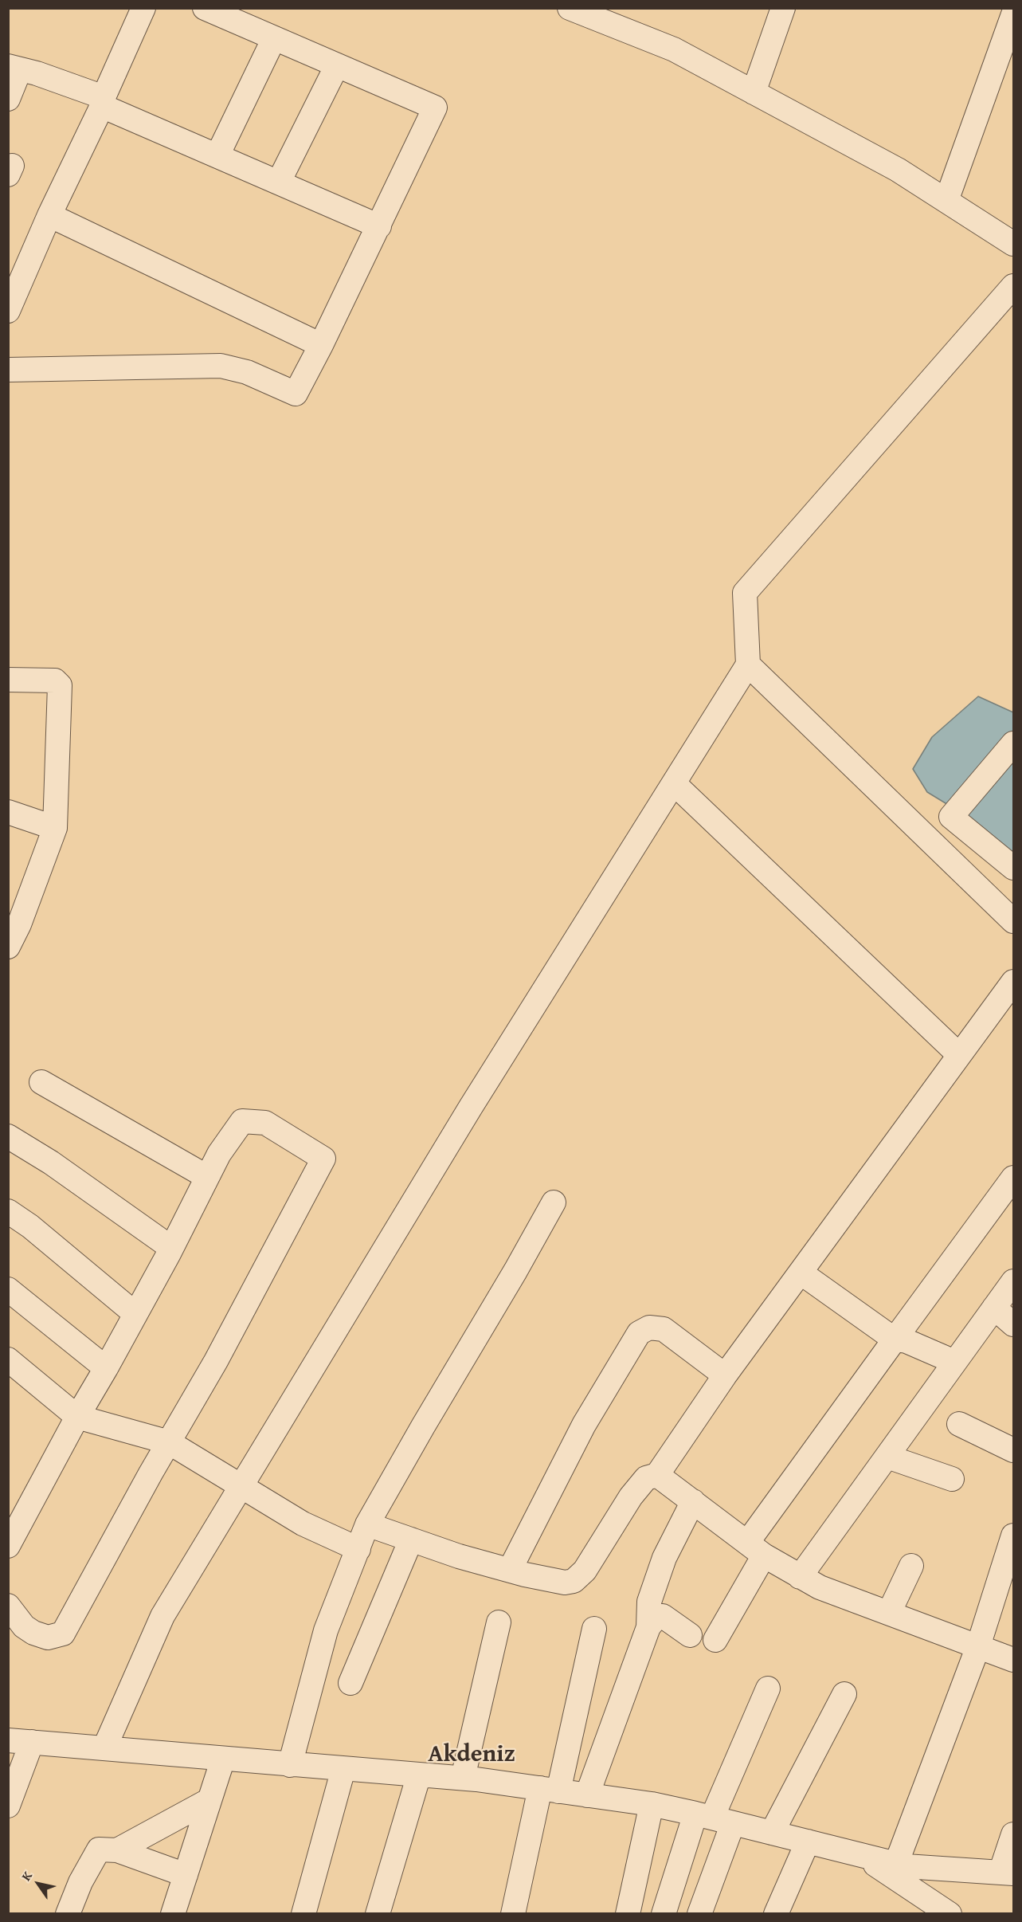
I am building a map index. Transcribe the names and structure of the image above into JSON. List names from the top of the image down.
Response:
{
  "districts": ["Akdeniz"],
  "north": "top left"
}
